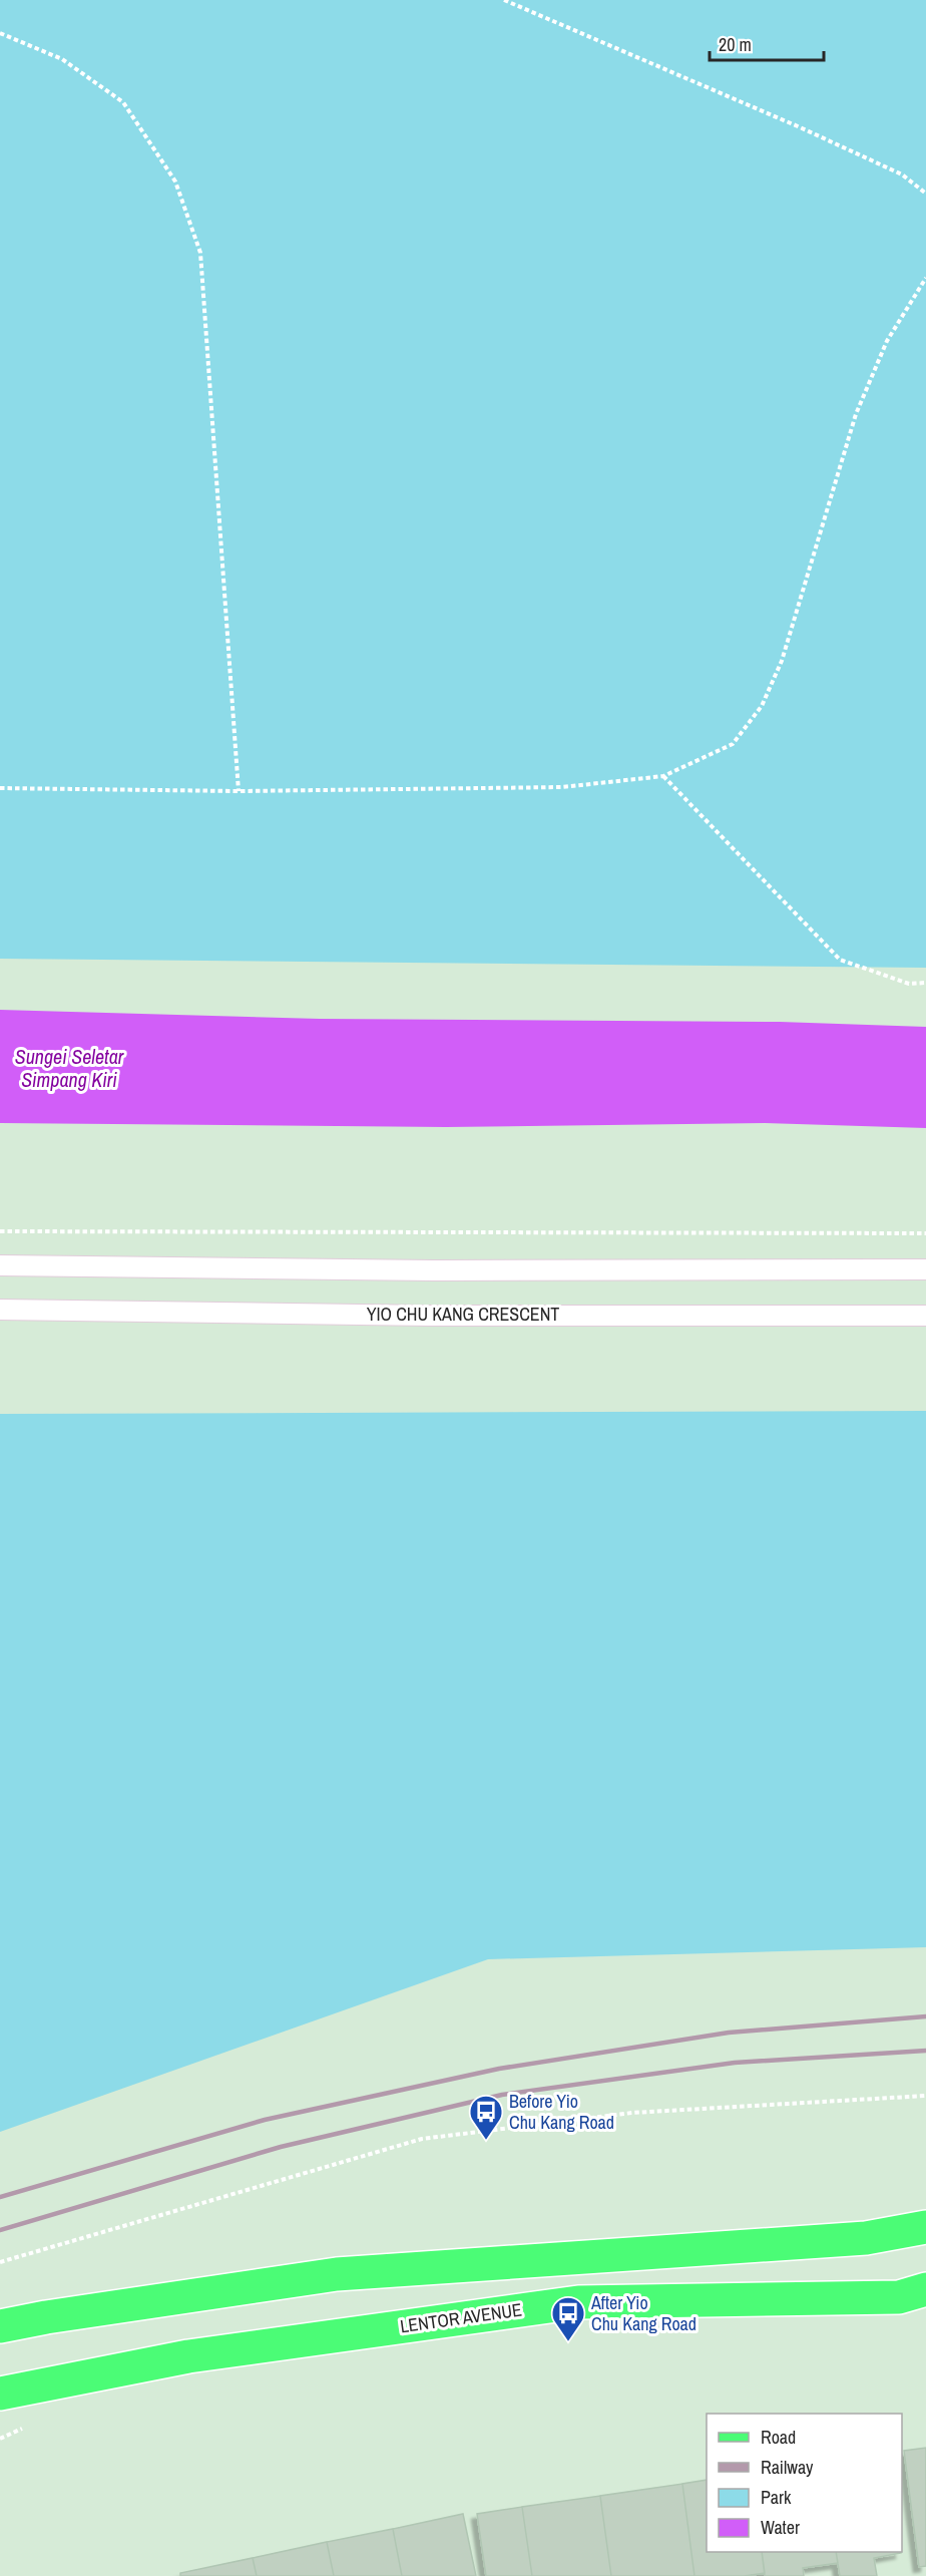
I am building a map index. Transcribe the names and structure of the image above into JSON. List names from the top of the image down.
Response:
{
  "streets": {
    "main road": ["LENTOR AVENUE"],
    "lane": ["YIO CHU KANG CRESCENT"]
  },
  "water": ["Sungei Seletar Simpang Kiri"],
  "places": {
    "bus stop": ["Before Yio Chu Kang Road", "After Yio Chu Kang Road"]
  },
  "legend": [
    "Road",
    "Railway",
    "Park",
    "Water"
  ],
  "scale_bar": "20 m"
}
